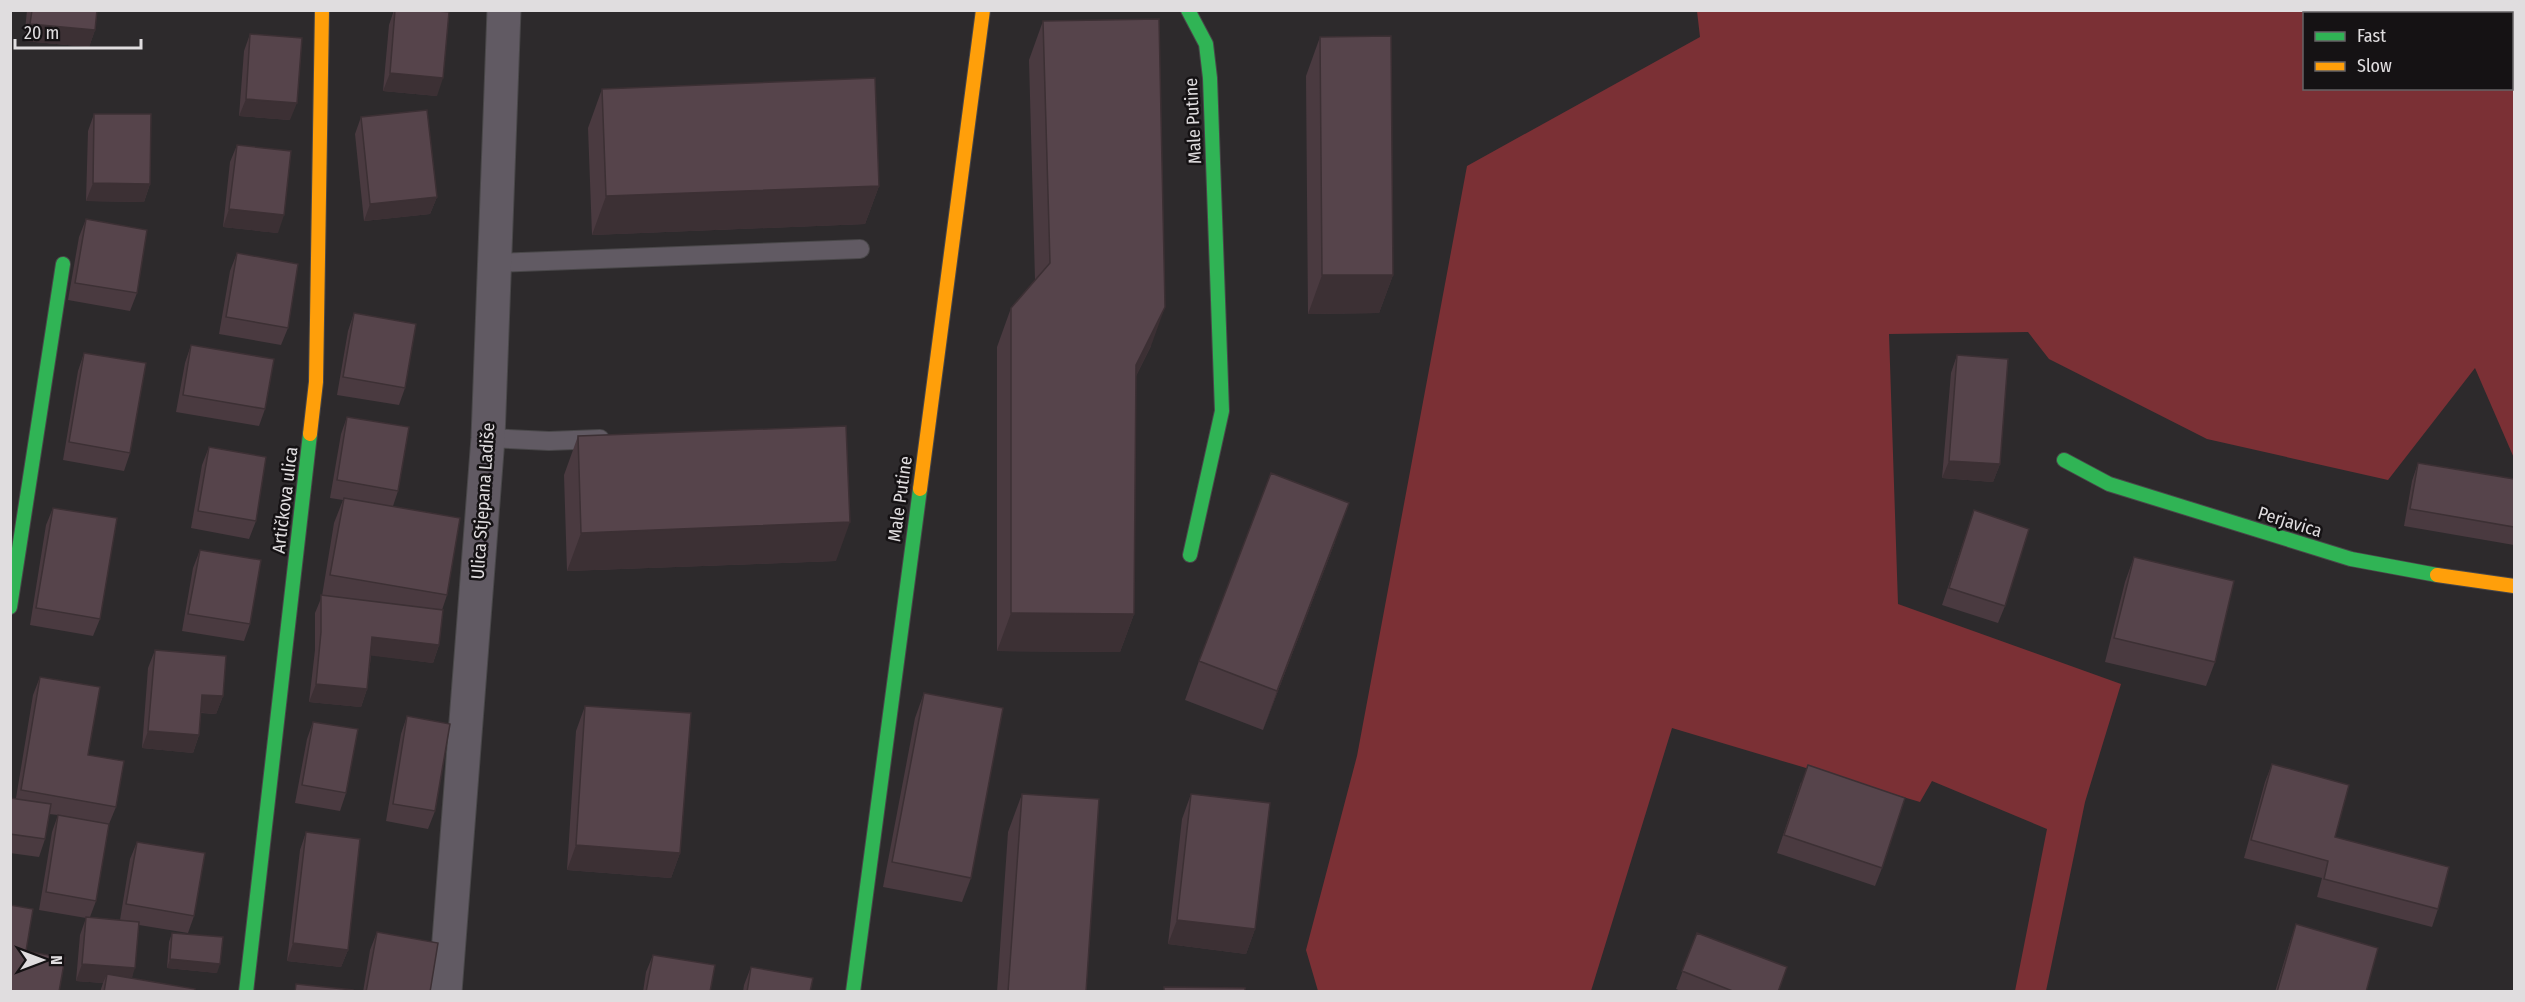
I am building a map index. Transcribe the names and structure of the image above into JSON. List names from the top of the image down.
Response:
{
  "streets": {
    "street": [
      "Male Putine",
      "Artičkova ulica",
      "Ulica Stjepana Ladiše",
      "Perjavica"
    ]
  },
  "legend": ["Fast", "Slow"],
  "scale_bar": "20 m",
  "north": "right"
}
